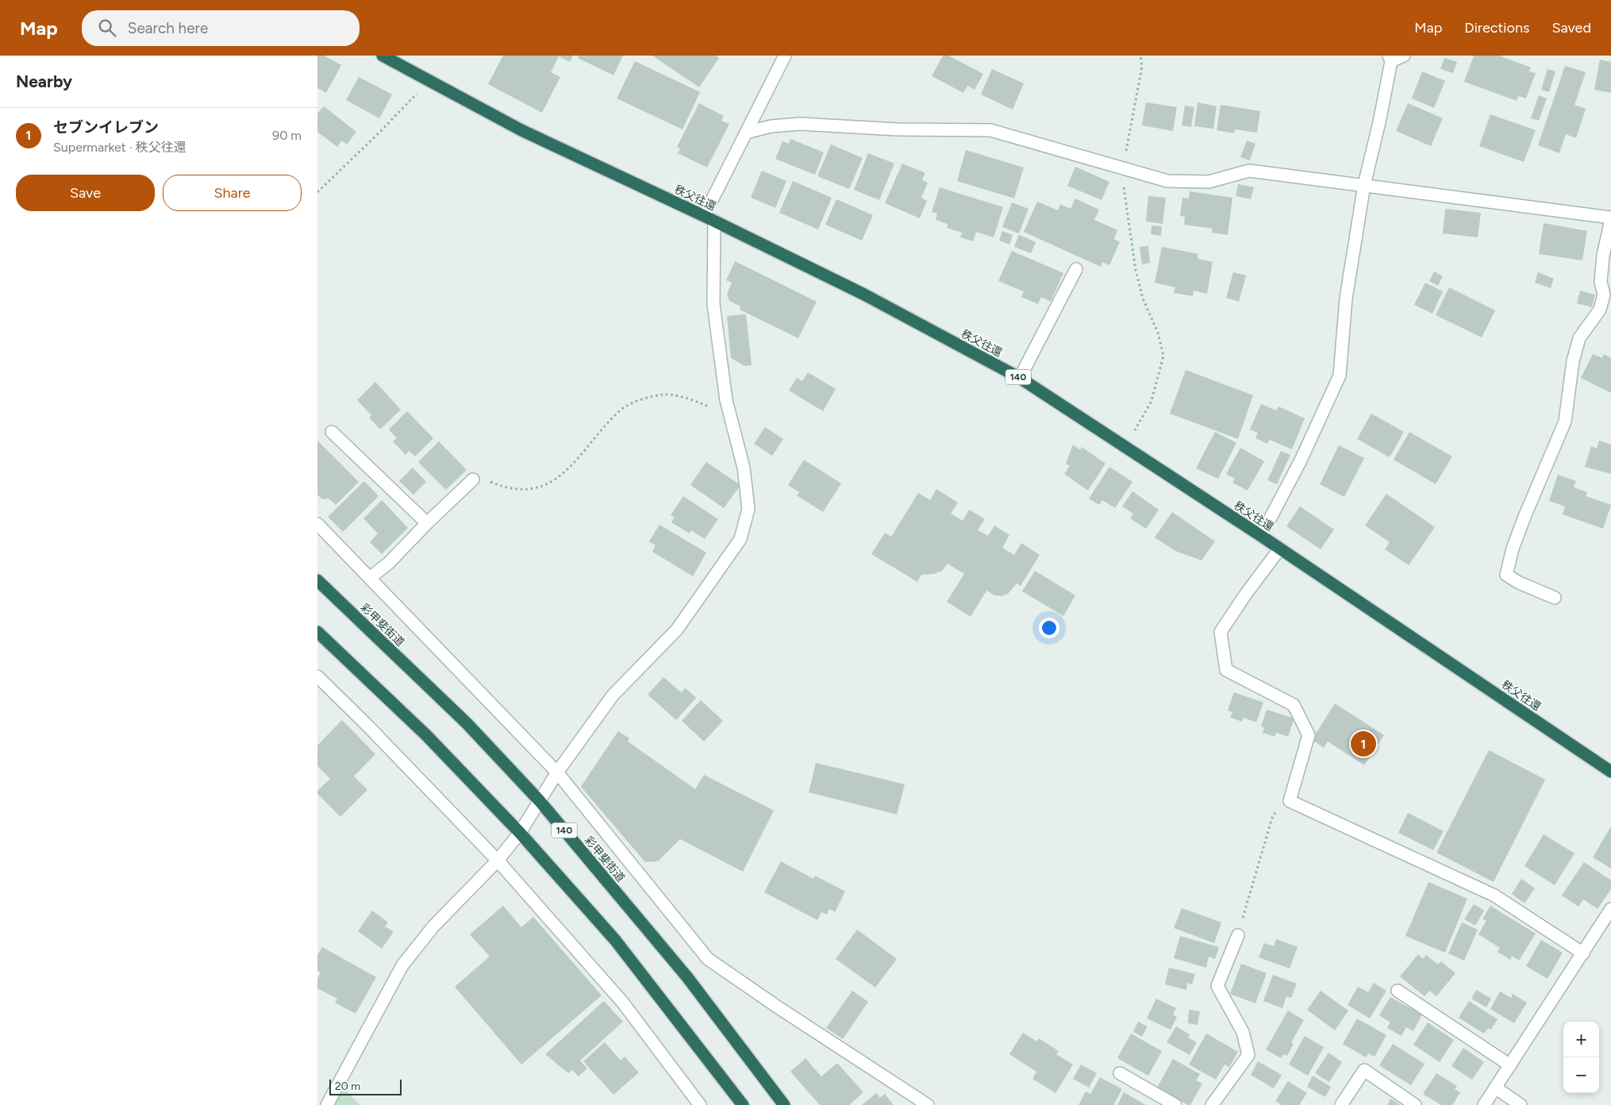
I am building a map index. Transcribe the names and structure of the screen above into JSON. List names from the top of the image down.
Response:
{
  "streets": {
    "highway": ["秩父往還", "140", "彩甲斐街道"]
  },
  "scale_bar": "20 m",
  "page": {
    "header": "Map",
    "search": "Search here",
    "nav": ["Map", "Directions", "Saved"],
    "heading": "Nearby",
    "list": [
      {
        "mark": "1",
        "name": "セブンイレブン",
        "note": "Supermarket · 秩父往還",
        "value": "90 m"
      }
    ],
    "buttons": ["Save", "Share"],
    "pins": "1",
    "map_buttons": ["+", "−"],
    "scale": "20 m"
  }
}
